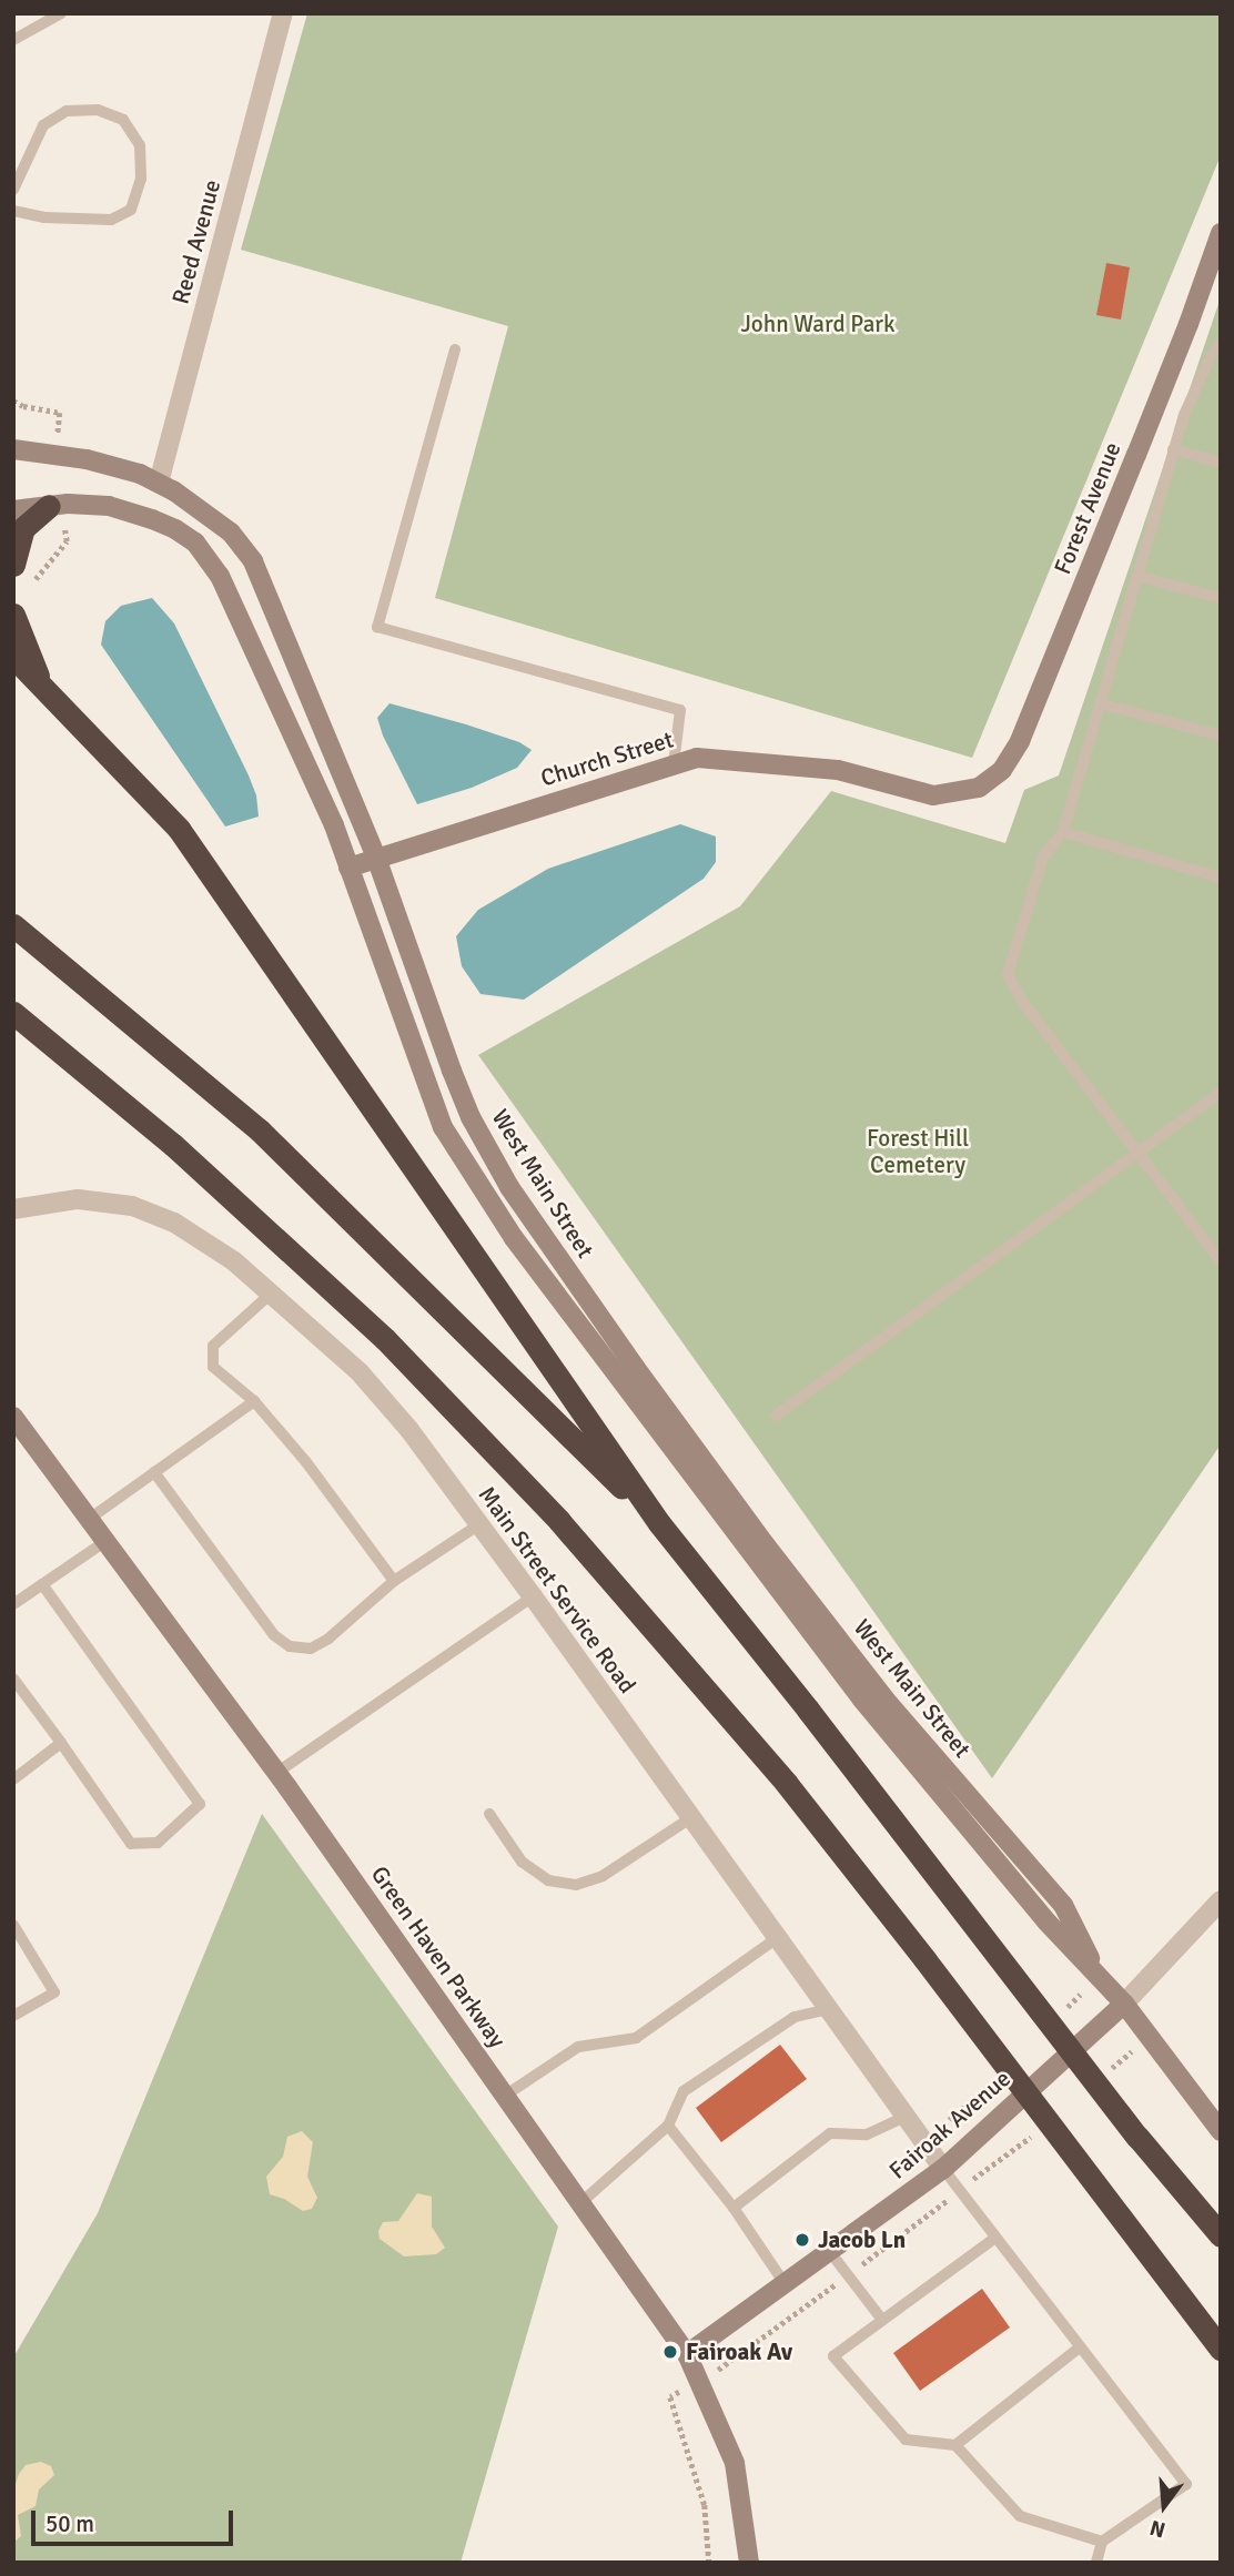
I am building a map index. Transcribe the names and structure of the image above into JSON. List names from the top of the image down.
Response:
{
  "streets": {
    "street": [
      "Reed Avenue",
      "Forest Avenue",
      "Church Street",
      "West Main Street",
      "Main Street Service Road",
      "Green Haven Parkway",
      "Fairoak Avenue"
    ]
  },
  "crossings": [
    ["Reed Avenue", "West Main Street"],
    ["Forest Avenue", "Church Street"],
    ["Church Street", "West Main Street"],
    ["West Main Street", "Fairoak Avenue"],
    ["Main Street Service Road", "Fairoak Avenue"],
    ["Green Haven Parkway", "Fairoak Avenue"]
  ],
  "parks": ["John Ward Park", "Forest Hill Cemetery"],
  "places": ["Jacob Ln", "Fairoak Av"],
  "scale_bar": "50 m",
  "north": "bottom"
}
